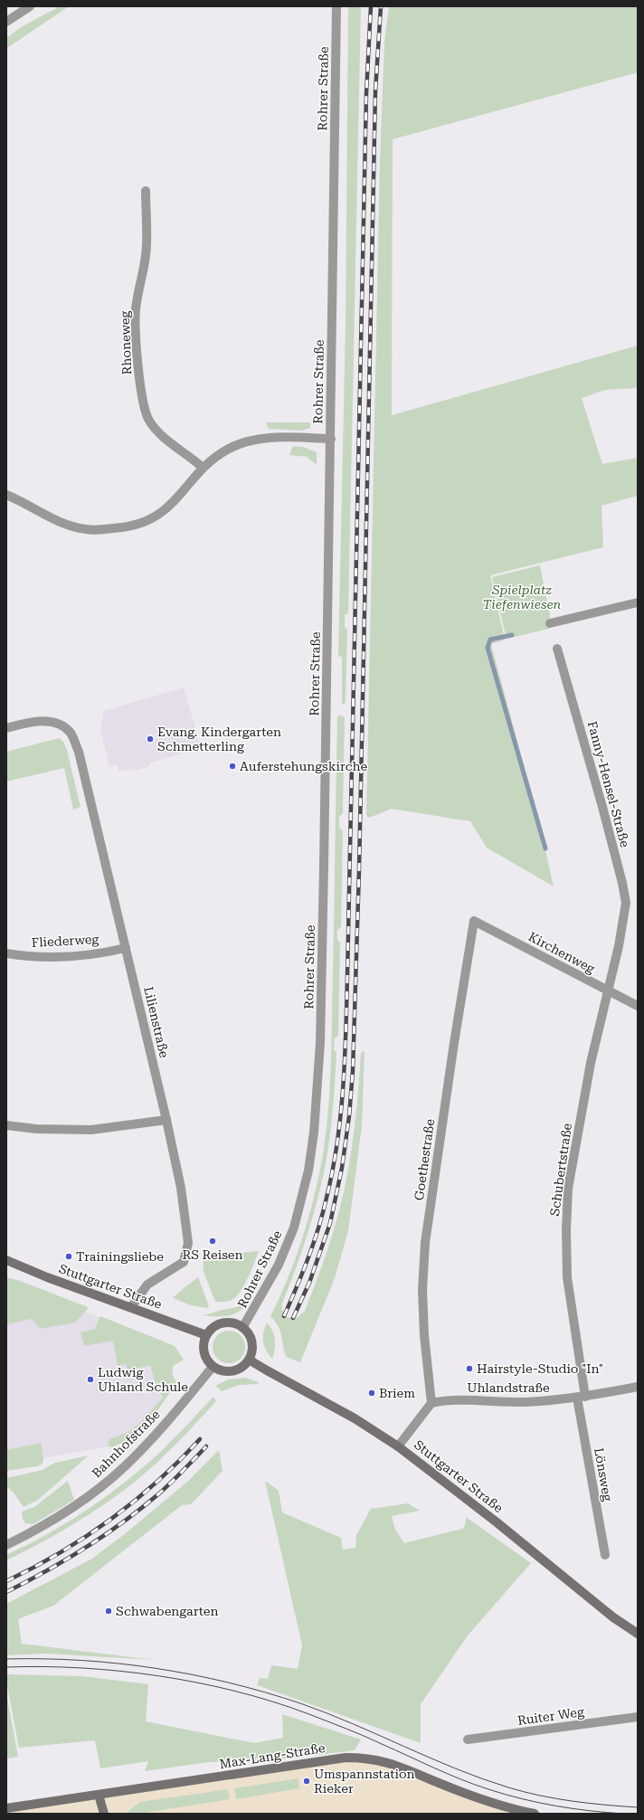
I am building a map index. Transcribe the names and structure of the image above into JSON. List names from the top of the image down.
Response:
{
  "streets": {
    "main road": ["Stuttgarter Straße", "Max-Lang-Straße"],
    "street": [
      "Rohrer Straße",
      "Rhoneweg",
      "Fanny-Hensel-Straße",
      "Fliederweg",
      "Kirchenweg",
      "Lilienstraße",
      "Goethestraße",
      "Schubertstraße",
      "Uhlandstraße",
      "Bahnhofstraße",
      "Lönsweg",
      "Ruiter Weg"
    ]
  },
  "crossings": [
    ["Rohrer Straße", "Stuttgarter Straße"],
    ["Rohrer Straße", "Bahnhofstraße"],
    ["Fanny-Hensel-Straße", "Kirchenweg"],
    ["Fanny-Hensel-Straße", "Schubertstraße"],
    ["Fliederweg", "Lilienstraße"],
    ["Kirchenweg", "Goethestraße"],
    ["Kirchenweg", "Schubertstraße"],
    ["Lilienstraße", "Stuttgarter Straße"],
    ["Goethestraße", "Uhlandstraße"],
    ["Schubertstraße", "Uhlandstraße"],
    ["Schubertstraße", "Lönsweg"],
    ["Stuttgarter Straße", "Bahnhofstraße"],
    ["Uhlandstraße", "Lönsweg"]
  ],
  "parks": ["Spielplatz Tiefenwiesen"],
  "places": [
    "Evang. Kindergarten Schmetterling",
    "Auferstehungskirche",
    "RS Reisen",
    "Trainingsliebe",
    "Hairstyle-Studio \"In\"",
    "Ludwig Uhland Schule",
    "Briem",
    "Schwabengarten",
    "Umspannstation Rieker"
  ]
}
